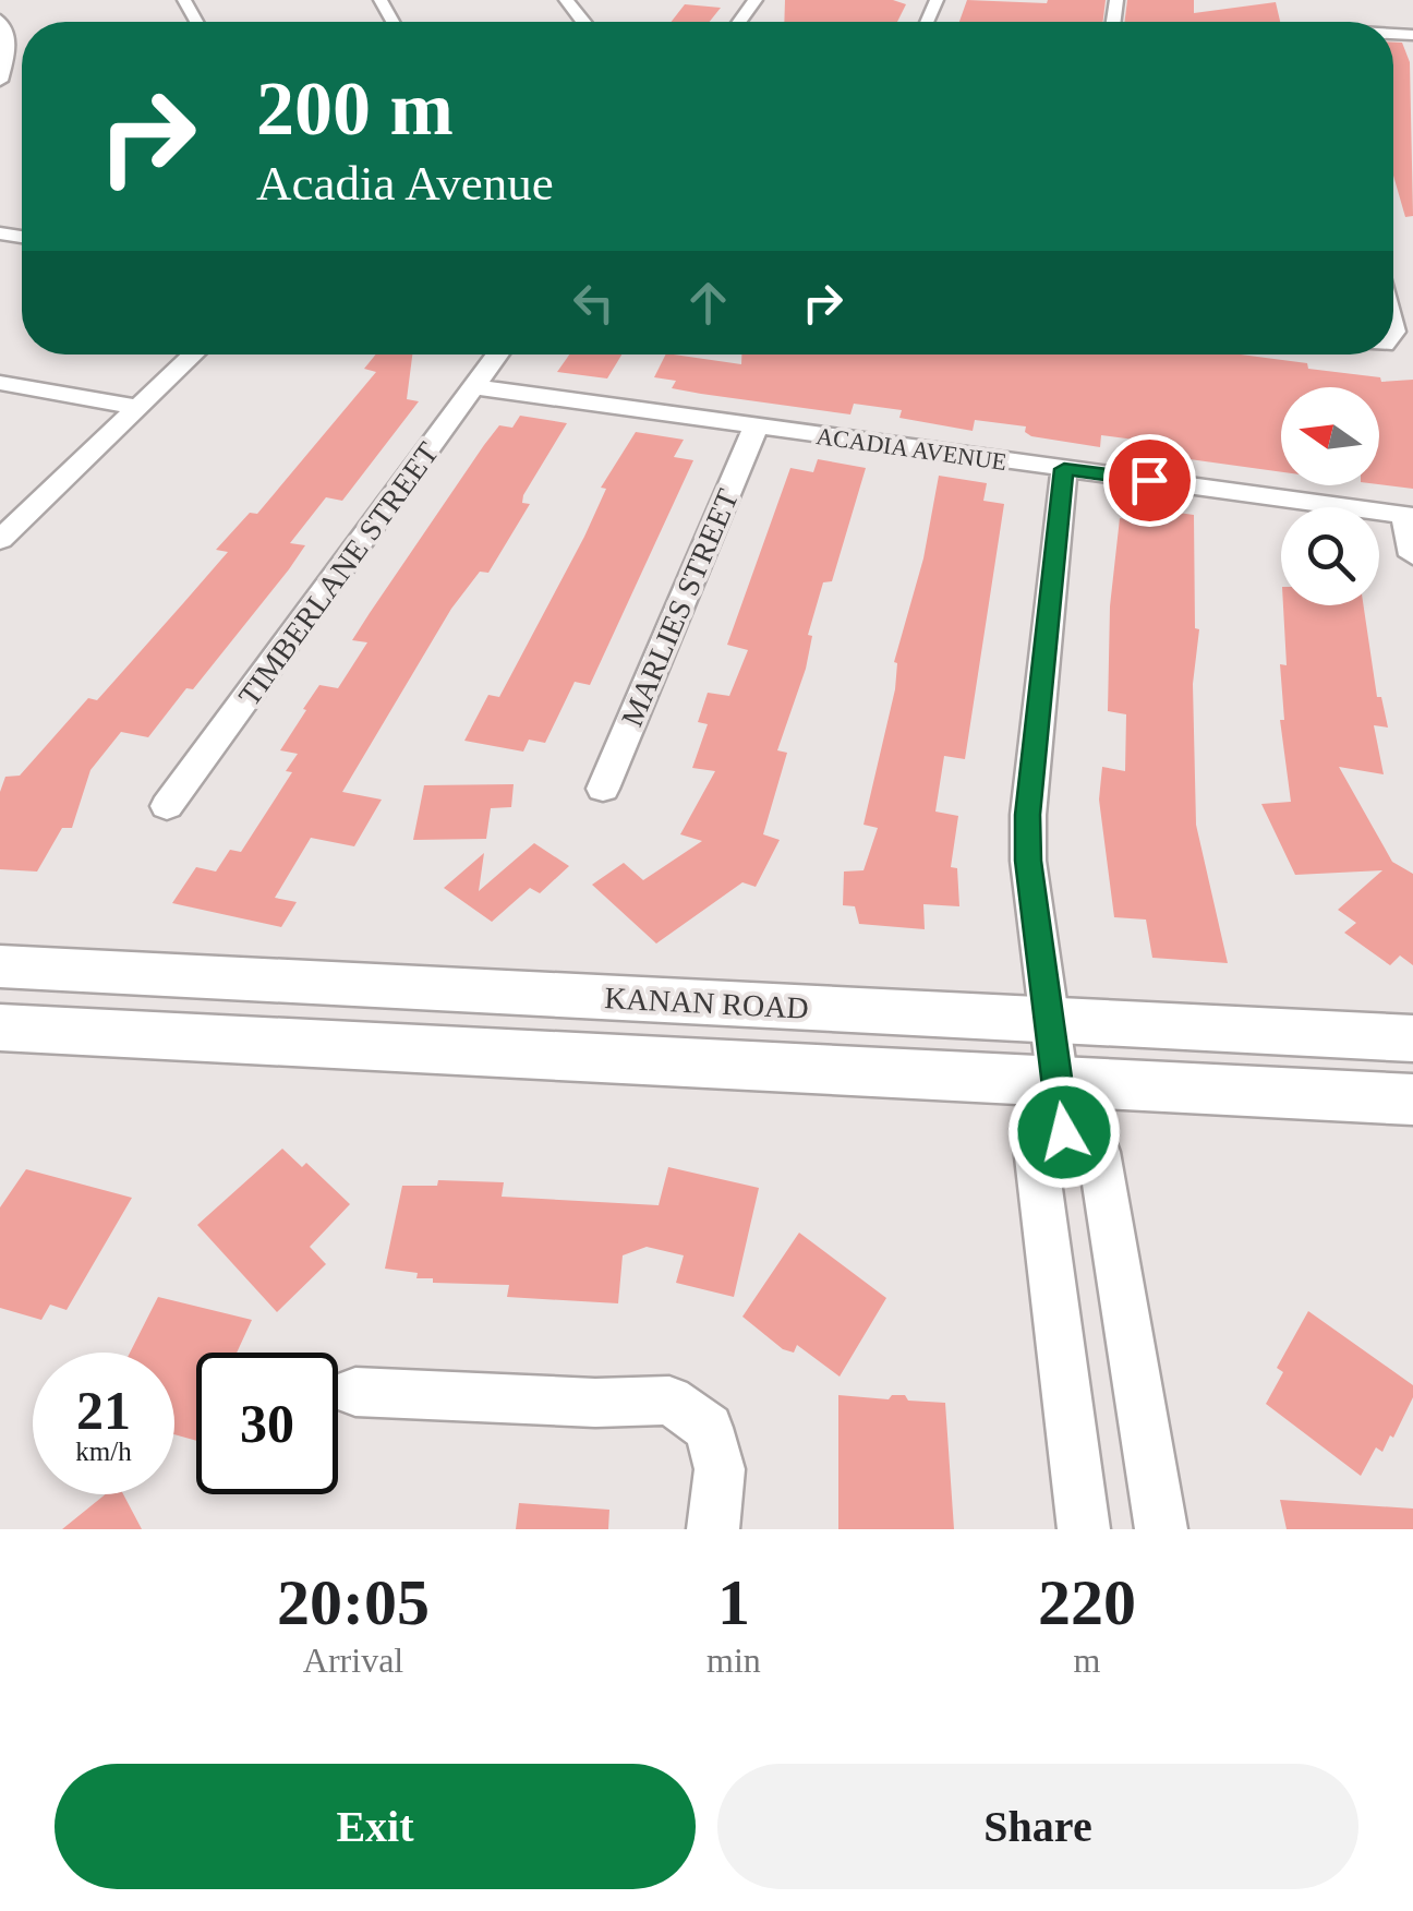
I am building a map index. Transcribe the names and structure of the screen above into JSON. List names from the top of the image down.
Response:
{
  "streets": {
    "main road": ["KANAN ROAD"],
    "street": ["ACADIA AVENUE", "TIMBERLANE STREET", "MARLIES STREET"]
  },
  "crossings": [
    ["ACADIA AVENUE", "TIMBERLANE STREET"],
    ["ACADIA AVENUE", "MARLIES STREET"]
  ],
  "north": "left",
  "page": {
    "turn": ["200 m", "Acadia Avenue"],
    "speed": "21 km/h",
    "limit": "30",
    "eta": [
      "20:05",
      "Arrival",
      "1",
      "min",
      "220",
      "m"
    ],
    "buttons": ["Exit", "Share"]
  }
}
